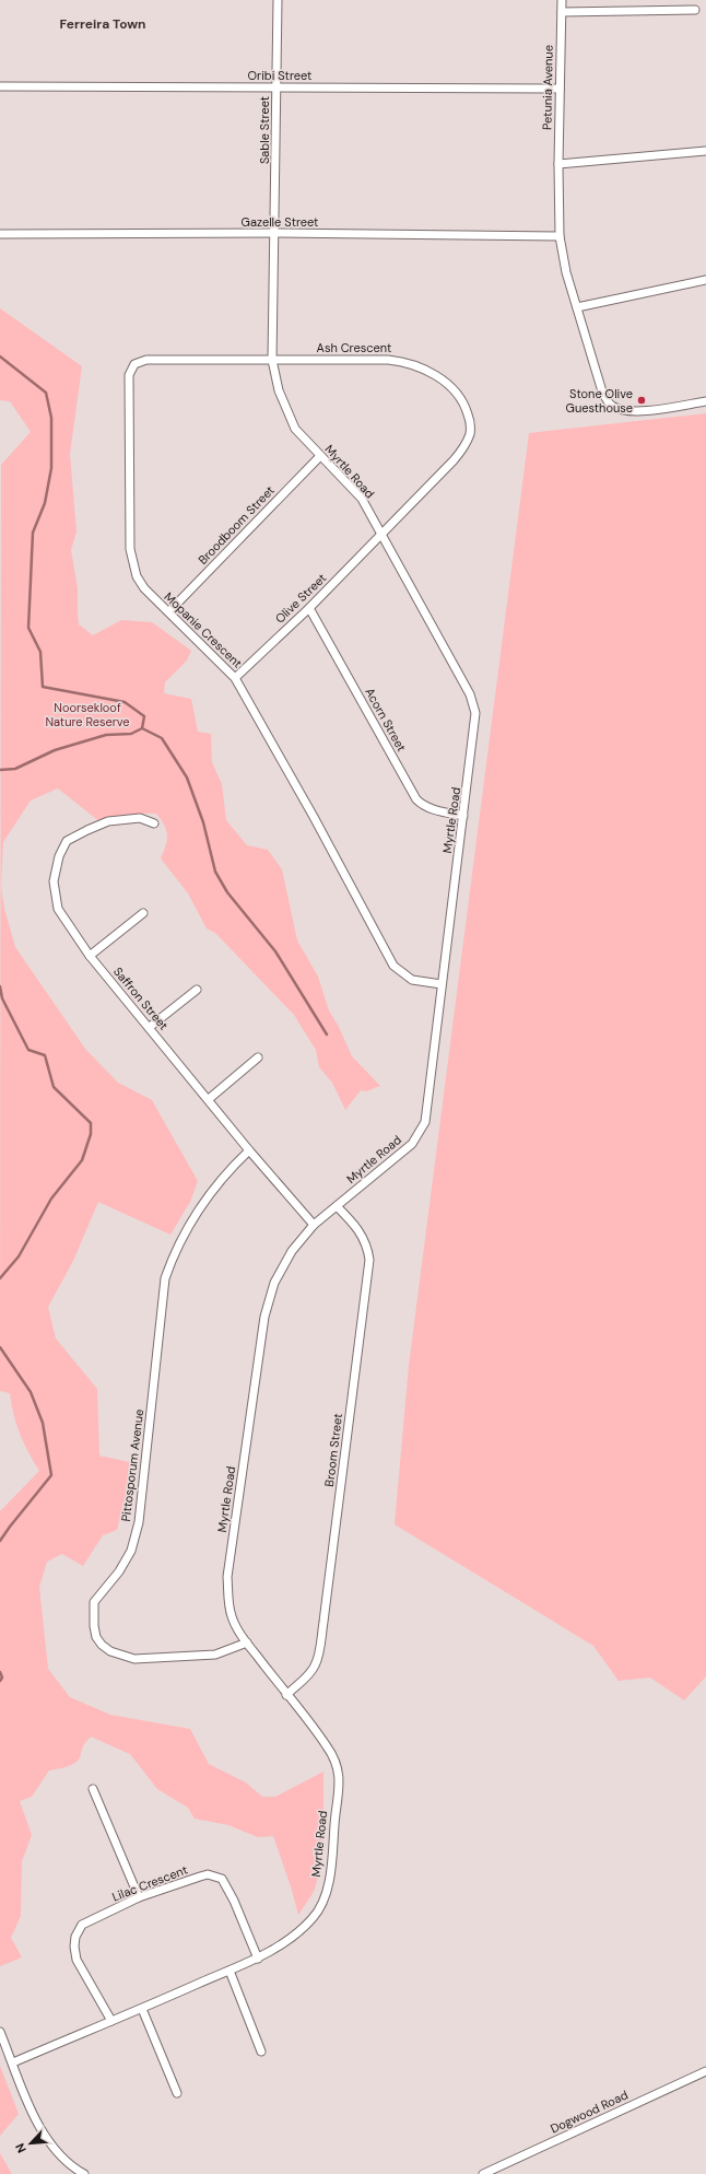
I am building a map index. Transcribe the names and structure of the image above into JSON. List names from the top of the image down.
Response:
{
  "streets": {
    "street": [
      "Oribi Street",
      "Petunia Avenue",
      "Sable Street",
      "Gazelle Street",
      "Ash Crescent",
      "Myrtle Road",
      "Broodboom Street",
      "Olive Street",
      "Mopanie Crescent",
      "Acorn Street",
      "Saffron Street",
      "Broom Street",
      "Pittosporum Avenue",
      "Lilac Crescent",
      "Dogwood Road"
    ]
  },
  "crossings": [
    ["Oribi Street", "Petunia Avenue"],
    ["Oribi Street", "Sable Street"],
    ["Petunia Avenue", "Gazelle Street"],
    ["Sable Street", "Gazelle Street"],
    ["Sable Street", "Myrtle Road"],
    ["Gazelle Street", "Myrtle Road"],
    ["Ash Crescent", "Myrtle Road"],
    ["Ash Crescent", "Olive Street"],
    ["Ash Crescent", "Mopanie Crescent"],
    ["Myrtle Road", "Broodboom Street"],
    ["Myrtle Road", "Olive Street"],
    ["Myrtle Road", "Mopanie Crescent"],
    ["Myrtle Road", "Acorn Street"],
    ["Myrtle Road", "Saffron Street"],
    ["Myrtle Road", "Broom Street"],
    ["Myrtle Road", "Pittosporum Avenue"],
    ["Myrtle Road", "Lilac Crescent"],
    ["Broodboom Street", "Mopanie Crescent"],
    ["Olive Street", "Mopanie Crescent"],
    ["Olive Street", "Acorn Street"],
    ["Saffron Street", "Pittosporum Avenue"]
  ],
  "districts": ["Ferreira Town"],
  "parks": ["Noorsekloof Nature Reserve"],
  "places": ["Stone Olive Guesthouse"],
  "north": "bottom left"
}
